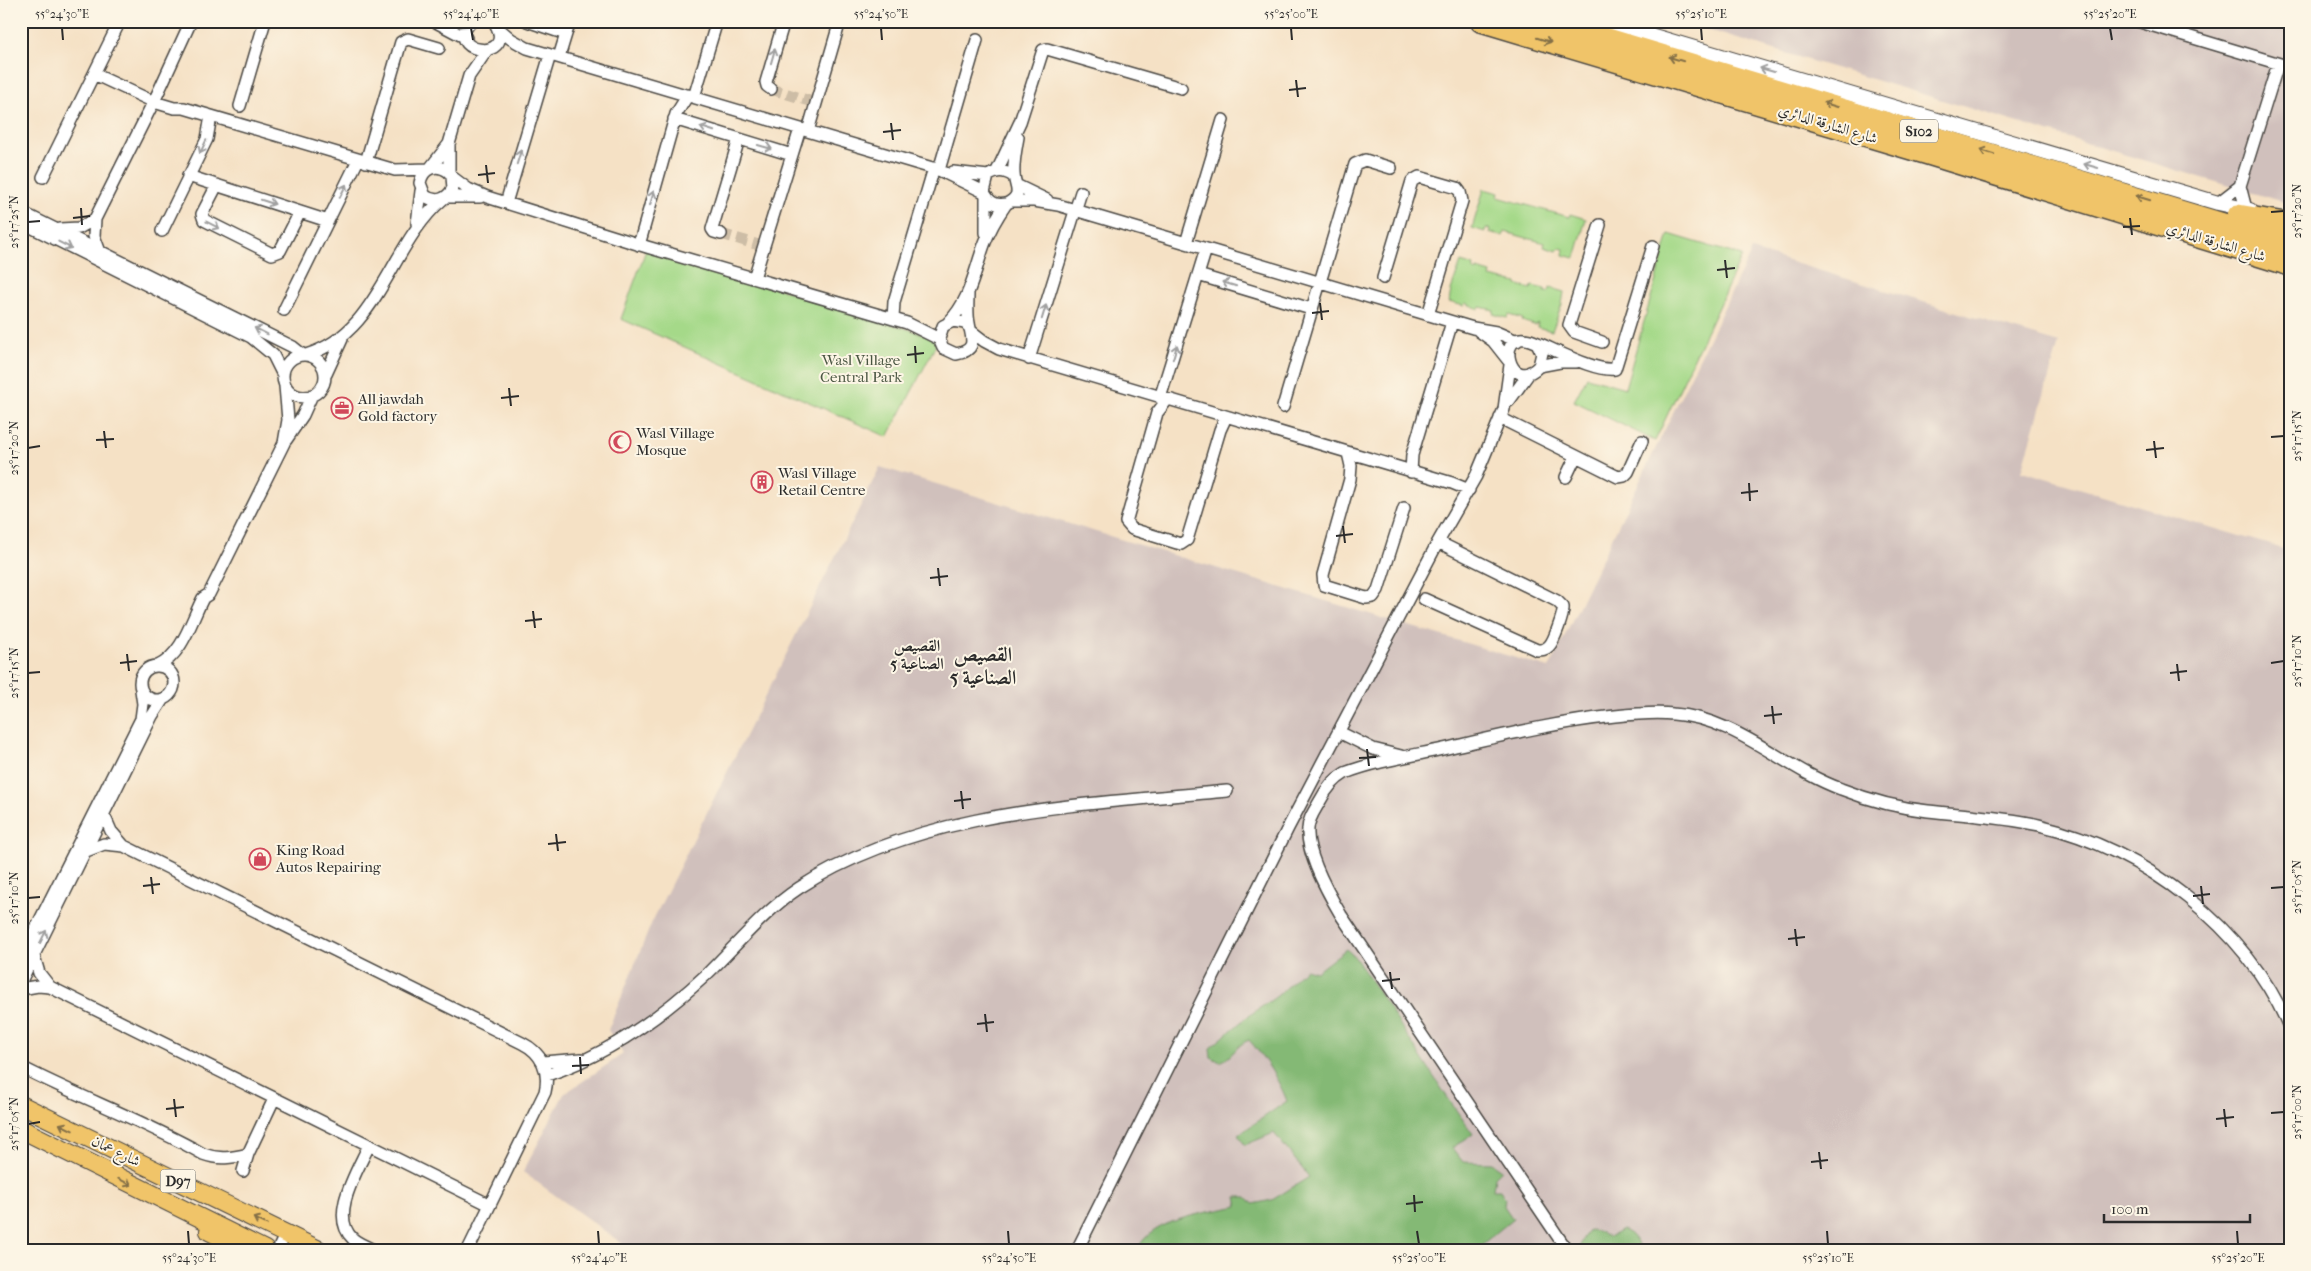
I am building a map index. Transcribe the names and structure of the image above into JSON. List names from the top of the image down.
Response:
{
  "streets": {
    "highway": ["شارع الشارقة الدائري", "S102"],
    "main road": ["شارع عمان", "D97"]
  },
  "districts": ["القصيص الصناعية 5", "القصيص الصناعية 5"],
  "parks": ["Wasl Village Central Park"],
  "places": {
    "office": ["All jawdah Gold factory"],
    "mosque": ["Wasl Village Mosque"],
    "building": ["Wasl Village Retail Centre"],
    "shop": ["King Road Autos Repairing"]
  },
  "scale_bar": "100 m",
  "coordinates": [
    "55°24'30\"E",
    "55°24'40\"E",
    "55°24'50\"E",
    "55°25'00\"E",
    "55°25'10\"E",
    "55°25'20\"E",
    "25°17'20\"N",
    "25°17'25\"N",
    "25°17'15\"N",
    "25°17'10\"N",
    "25°17'05\"N",
    "25°17'00\"N"
  ]
}
